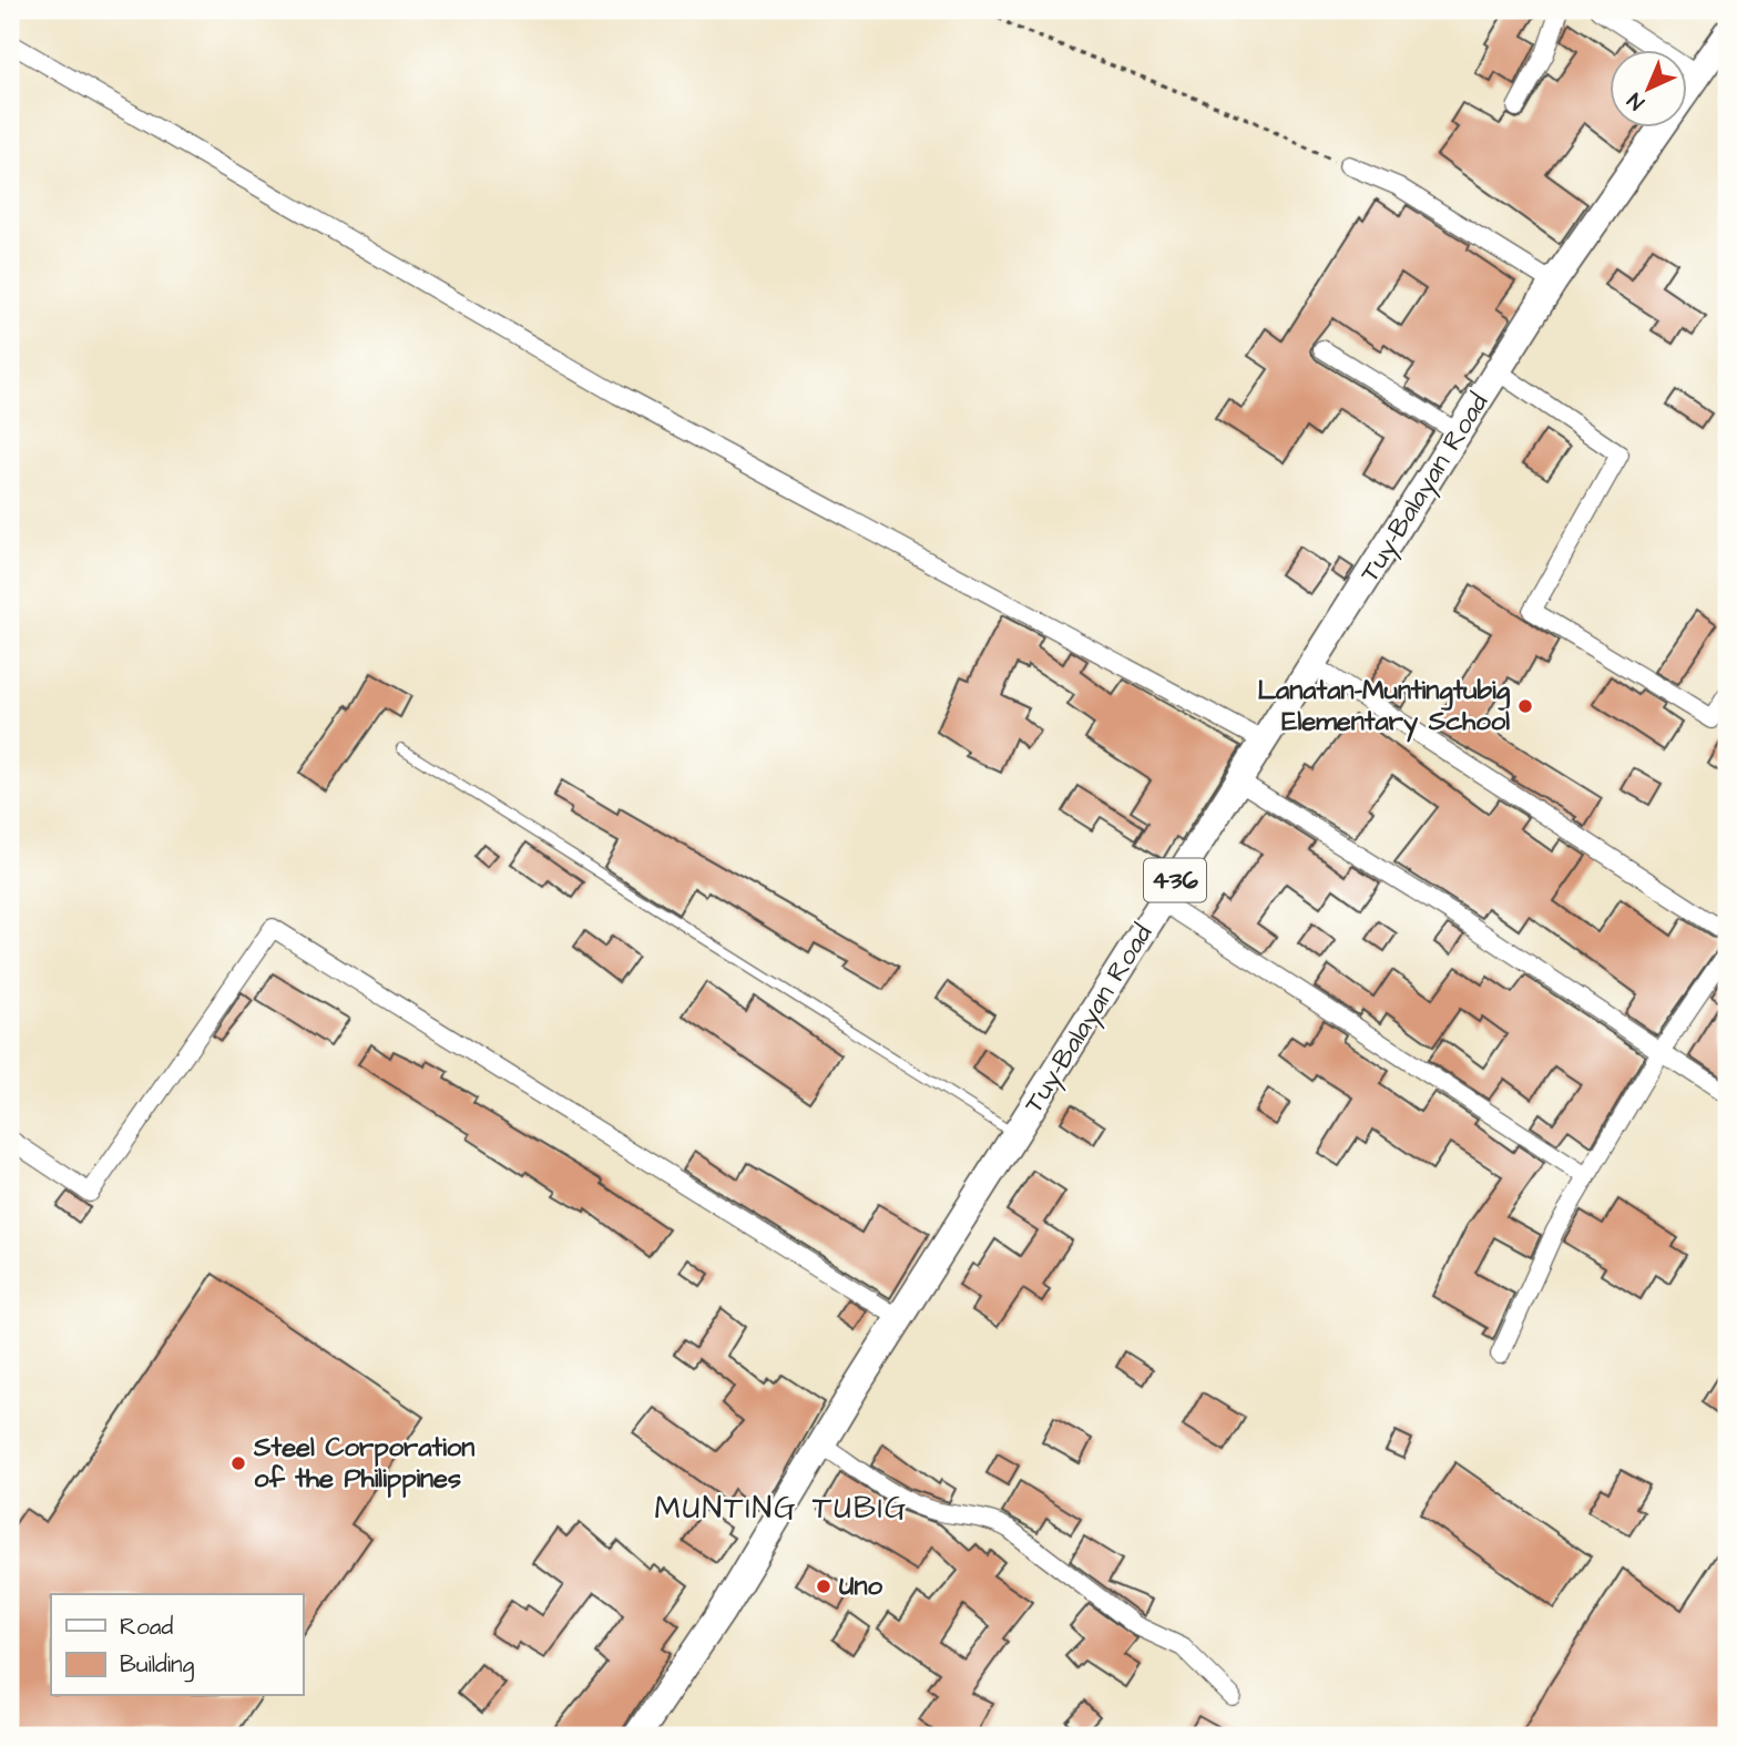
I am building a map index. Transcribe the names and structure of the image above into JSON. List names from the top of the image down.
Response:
{
  "streets": {
    "main road": ["Tuy-Balayan Road", "436"]
  },
  "districts": ["MUNTING TUBIG"],
  "places": ["Lanatan-Muntingtubig Elementary School", "Steel Corporation of the Philippines", "Uno"],
  "legend": ["Road", "Building"],
  "north": "bottom left"
}
